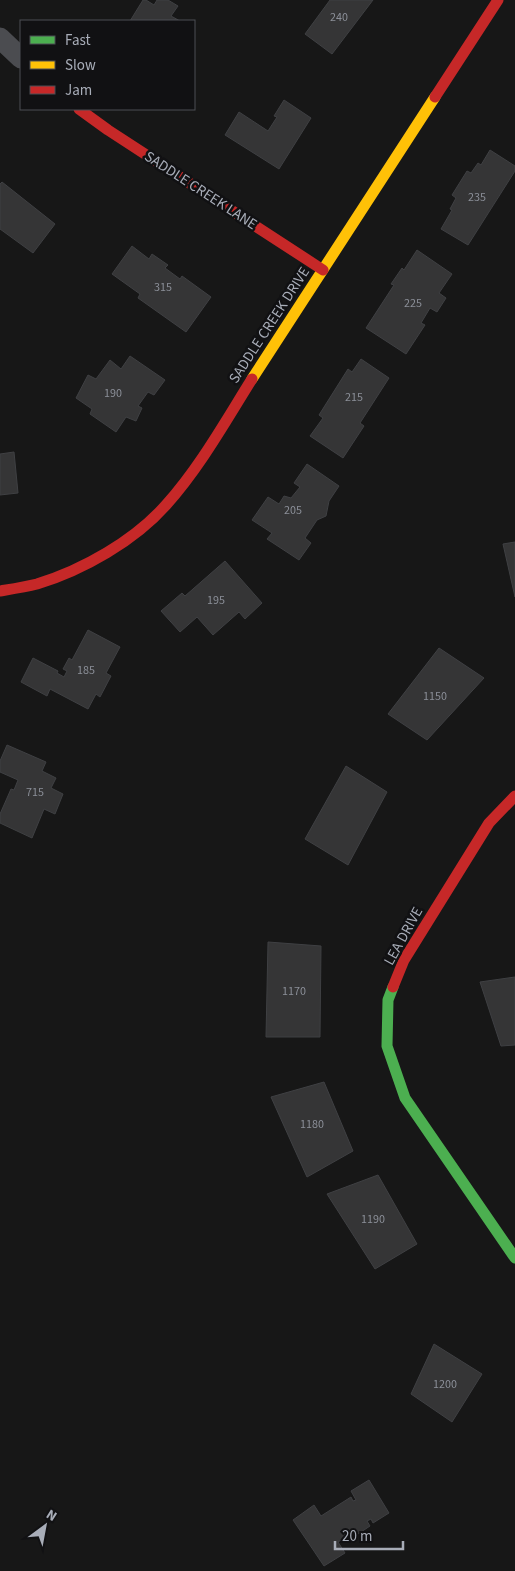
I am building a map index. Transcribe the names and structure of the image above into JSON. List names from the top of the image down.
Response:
{
  "streets": {
    "street": ["SADDLE CREEK LANE", "SADDLE CREEK DRIVE", "LEA DRIVE"]
  },
  "crossings": [
    ["SADDLE CREEK LANE", "SADDLE CREEK DRIVE"]
  ],
  "house_numbers": [
    "240",
    "235",
    "315",
    "225",
    "190",
    "215",
    "205",
    "195",
    "185",
    "1150",
    "715",
    "1170",
    "1180",
    "1190",
    "1200"
  ],
  "legend": ["Fast", "Slow", "Jam"],
  "scale_bar": "20 m",
  "north": "top right"
}
